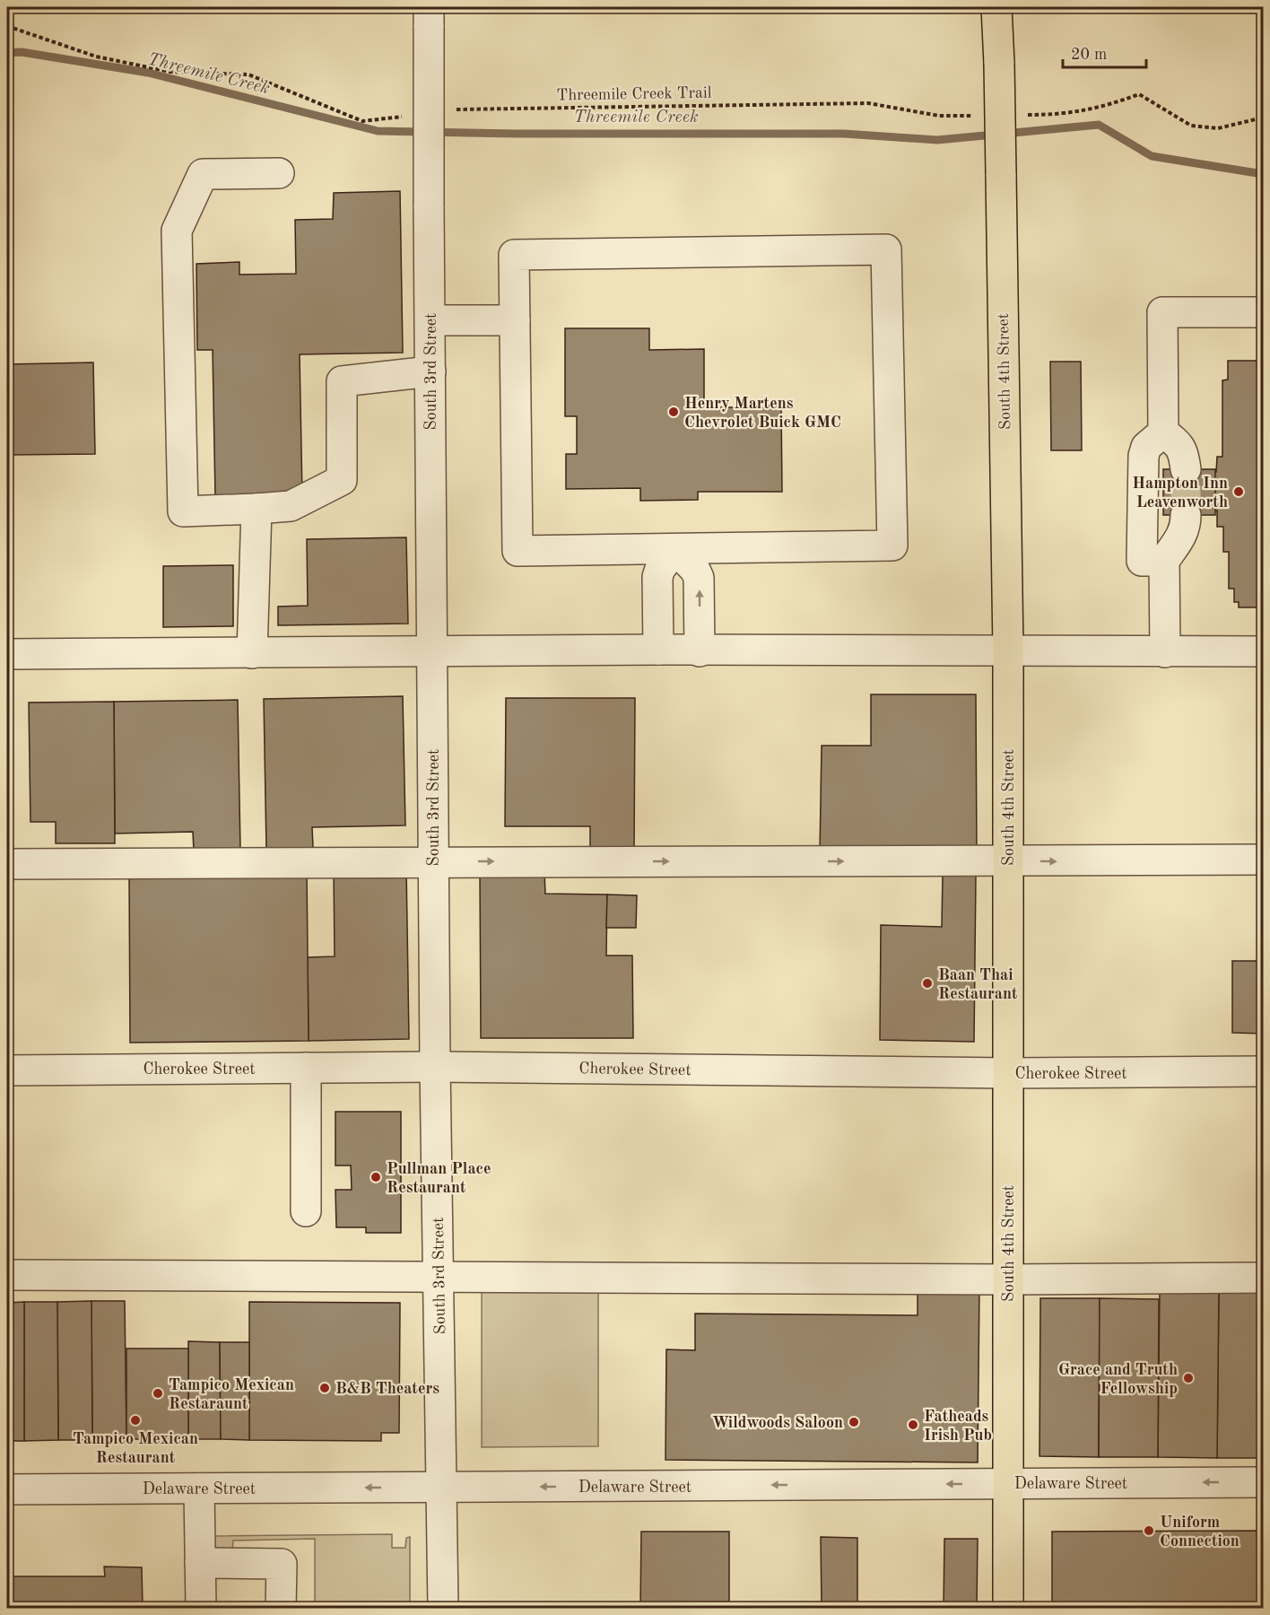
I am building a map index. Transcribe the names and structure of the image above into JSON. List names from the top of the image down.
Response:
{
  "streets": {
    "highway": ["South 4th Street"],
    "street": ["South 3rd Street", "Cherokee Street", "Delaware Street"],
    "path": ["Threemile Creek Trail"]
  },
  "crossings": [
    ["South 3rd Street", "Cherokee Street"],
    ["South 3rd Street", "Delaware Street"],
    ["South 4th Street", "Cherokee Street"],
    ["South 4th Street", "Delaware Street"]
  ],
  "water": ["Threemile Creek"],
  "places": [
    "Henry Martens Chevrolet Buick GMC",
    "Hampton Inn Leavenworth",
    "Baan Thai Restaurant",
    "Pullman Place Restaurant",
    "Grace and Truth Fellowship",
    "B&B Theaters",
    "Tampico Mexican Restaraunt",
    "Tampico Mexican Restaurant",
    "Wildwoods Saloon",
    "Fatheads Irish Pub",
    "Uniform Connection"
  ],
  "scale_bar": "20 m"
}
